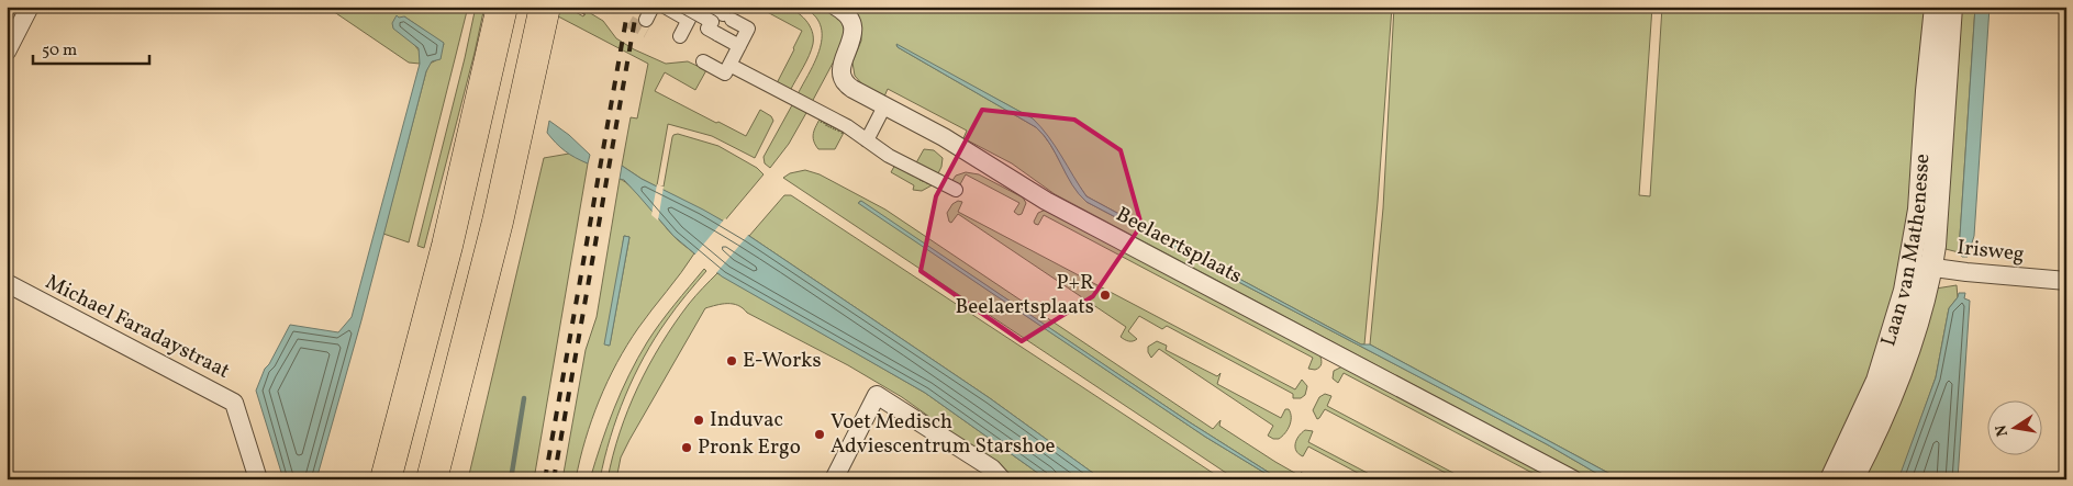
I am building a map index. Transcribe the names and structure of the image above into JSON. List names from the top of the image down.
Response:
{
  "streets": {
    "street": [
      "Beelaertsplaats",
      "Laan van Mathenesse",
      "Irisweg",
      "Michael Faradaystraat"
    ]
  },
  "crossings": [
    ["Laan van Mathenesse", "Irisweg"]
  ],
  "places": [
    "P+R Beelaertsplaats",
    "E-Works",
    "Induvac",
    "Voet Medisch Adviescentrum Starshoe",
    "Pronk Ergo"
  ],
  "scale_bar": "50 m",
  "north": "left"
}
